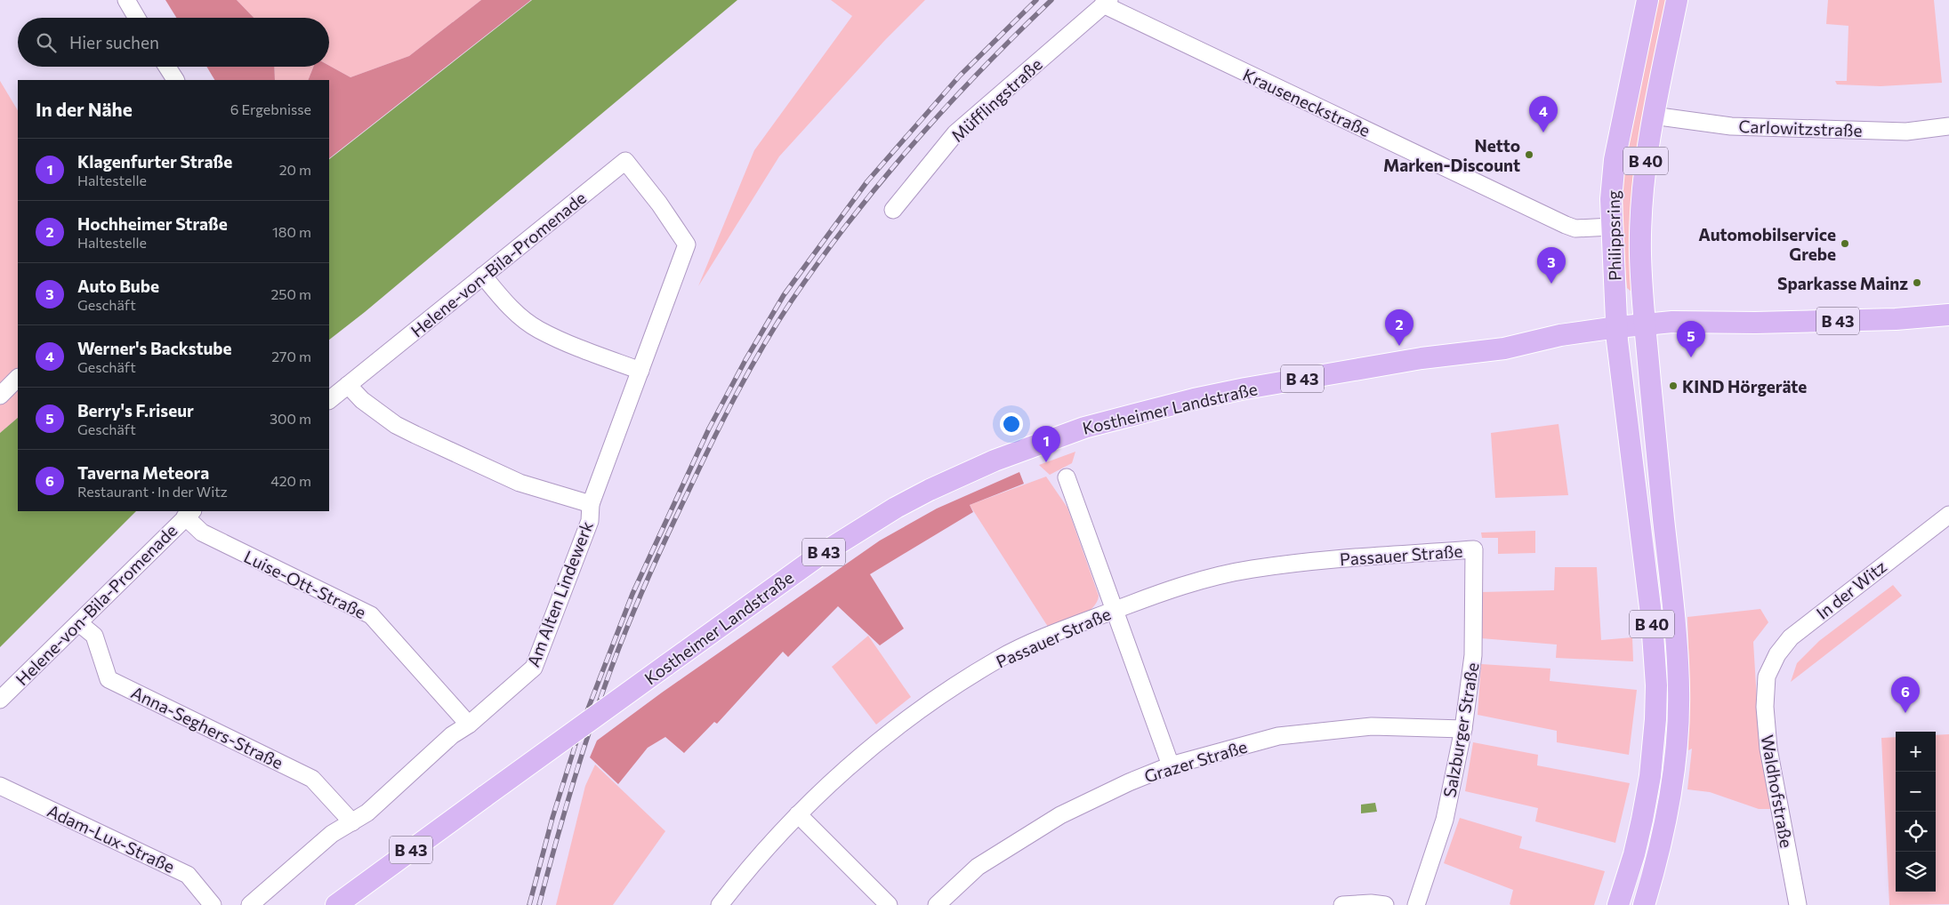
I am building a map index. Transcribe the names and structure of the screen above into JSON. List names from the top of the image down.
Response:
{
  "streets": {
    "main road": [
      "B 40",
      "Philippsring",
      "B 43",
      "Kostheimer Landstraße"
    ],
    "street": [
      "Müfflingstraße",
      "Krauseneckstraße",
      "Carlowitzstraße",
      "Helene-von-Bila-Promenade",
      "Passauer Straße",
      "Luise-Ott-Straße",
      "In der Witz",
      "Am Alten Lindewerk",
      "Anna-Seghers-Straße",
      "Salzburger Straße",
      "Grazer Straße",
      "Waldhofstraße",
      "Adam-Lux-Straße"
    ]
  },
  "crossings": [
    ["Müfflingstraße", "Krauseneckstraße"],
    ["Krauseneckstraße", "Philippsring"],
    ["Carlowitzstraße", "Philippsring"],
    ["B 40", "Philippsring"],
    ["B 40", "B 43"],
    ["B 40", "Kostheimer Landstraße"],
    ["Philippsring", "B 43"],
    ["Philippsring", "Kostheimer Landstraße"],
    ["Helene-von-Bila-Promenade", "Luise-Ott-Straße"],
    ["Helene-von-Bila-Promenade", "Am Alten Lindewerk"],
    ["Helene-von-Bila-Promenade", "Anna-Seghers-Straße"],
    ["B 43", "Kostheimer Landstraße"],
    ["Passauer Straße", "Salzburger Straße"],
    ["Luise-Ott-Straße", "Am Alten Lindewerk"],
    ["In der Witz", "Waldhofstraße"],
    ["Am Alten Lindewerk", "Anna-Seghers-Straße"],
    ["Salzburger Straße", "Grazer Straße"]
  ],
  "places": [
    "Netto Marken-Discount",
    "Automobilservice Grebe",
    "Sparkasse Mainz",
    "KIND Hörgeräte"
  ],
  "page": {
    "search": "Hier suchen",
    "heading": ["In der Nähe", "6 Ergebnisse"],
    "pins": [
      "4",
      "3",
      "2",
      "5",
      "1",
      "6"
    ],
    "list": [
      {
        "mark": "1",
        "name": "Klagenfurter Straße",
        "note": "Haltestelle",
        "value": "20 m"
      },
      {
        "mark": "2",
        "name": "Hochheimer Straße",
        "note": "Haltestelle",
        "value": "180 m"
      },
      {
        "mark": "3",
        "name": "Auto Bube",
        "note": "Geschäft",
        "value": "250 m"
      },
      {
        "mark": "4",
        "name": "Werner's Backstube",
        "note": "Geschäft",
        "value": "270 m"
      },
      {
        "mark": "5",
        "name": "Berry's F.riseur",
        "note": "Geschäft",
        "value": "300 m"
      },
      {
        "mark": "6",
        "name": "Taverna Meteora",
        "note": "Restaurant · In der Witz",
        "value": "420 m"
      }
    ],
    "map_buttons": ["+", "−"]
  }
}
